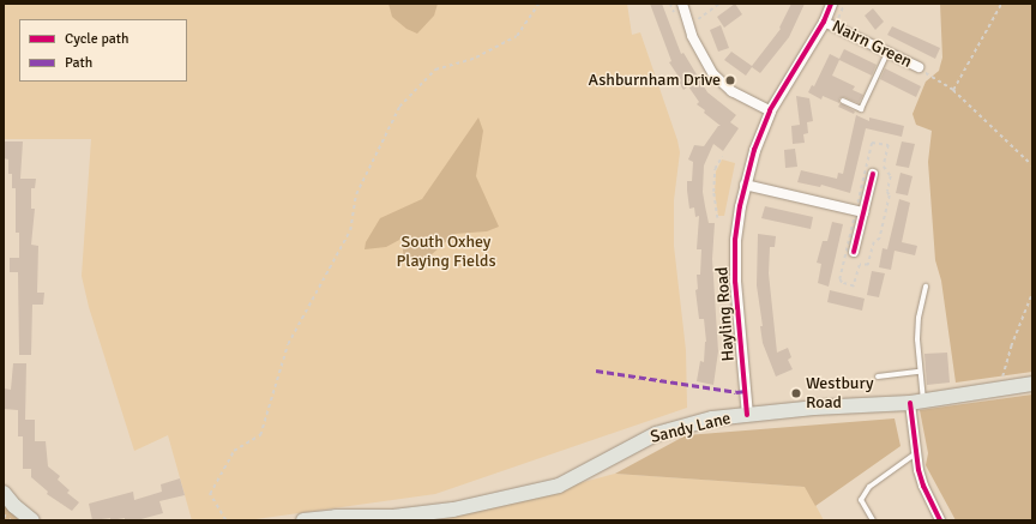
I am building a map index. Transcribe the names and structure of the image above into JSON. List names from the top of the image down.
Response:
{
  "streets": {
    "main road": ["Sandy Lane"],
    "street": ["Nairn Green", "Hayling Road"]
  },
  "crossings": [
    ["Nairn Green", "Hayling Road"],
    ["Hayling Road", "Sandy Lane"]
  ],
  "parks": ["South Oxhey Playing Fields"],
  "places": ["Ashburnham Drive", "Westbury Road"],
  "legend": ["Cycle path", "Path"]
}
